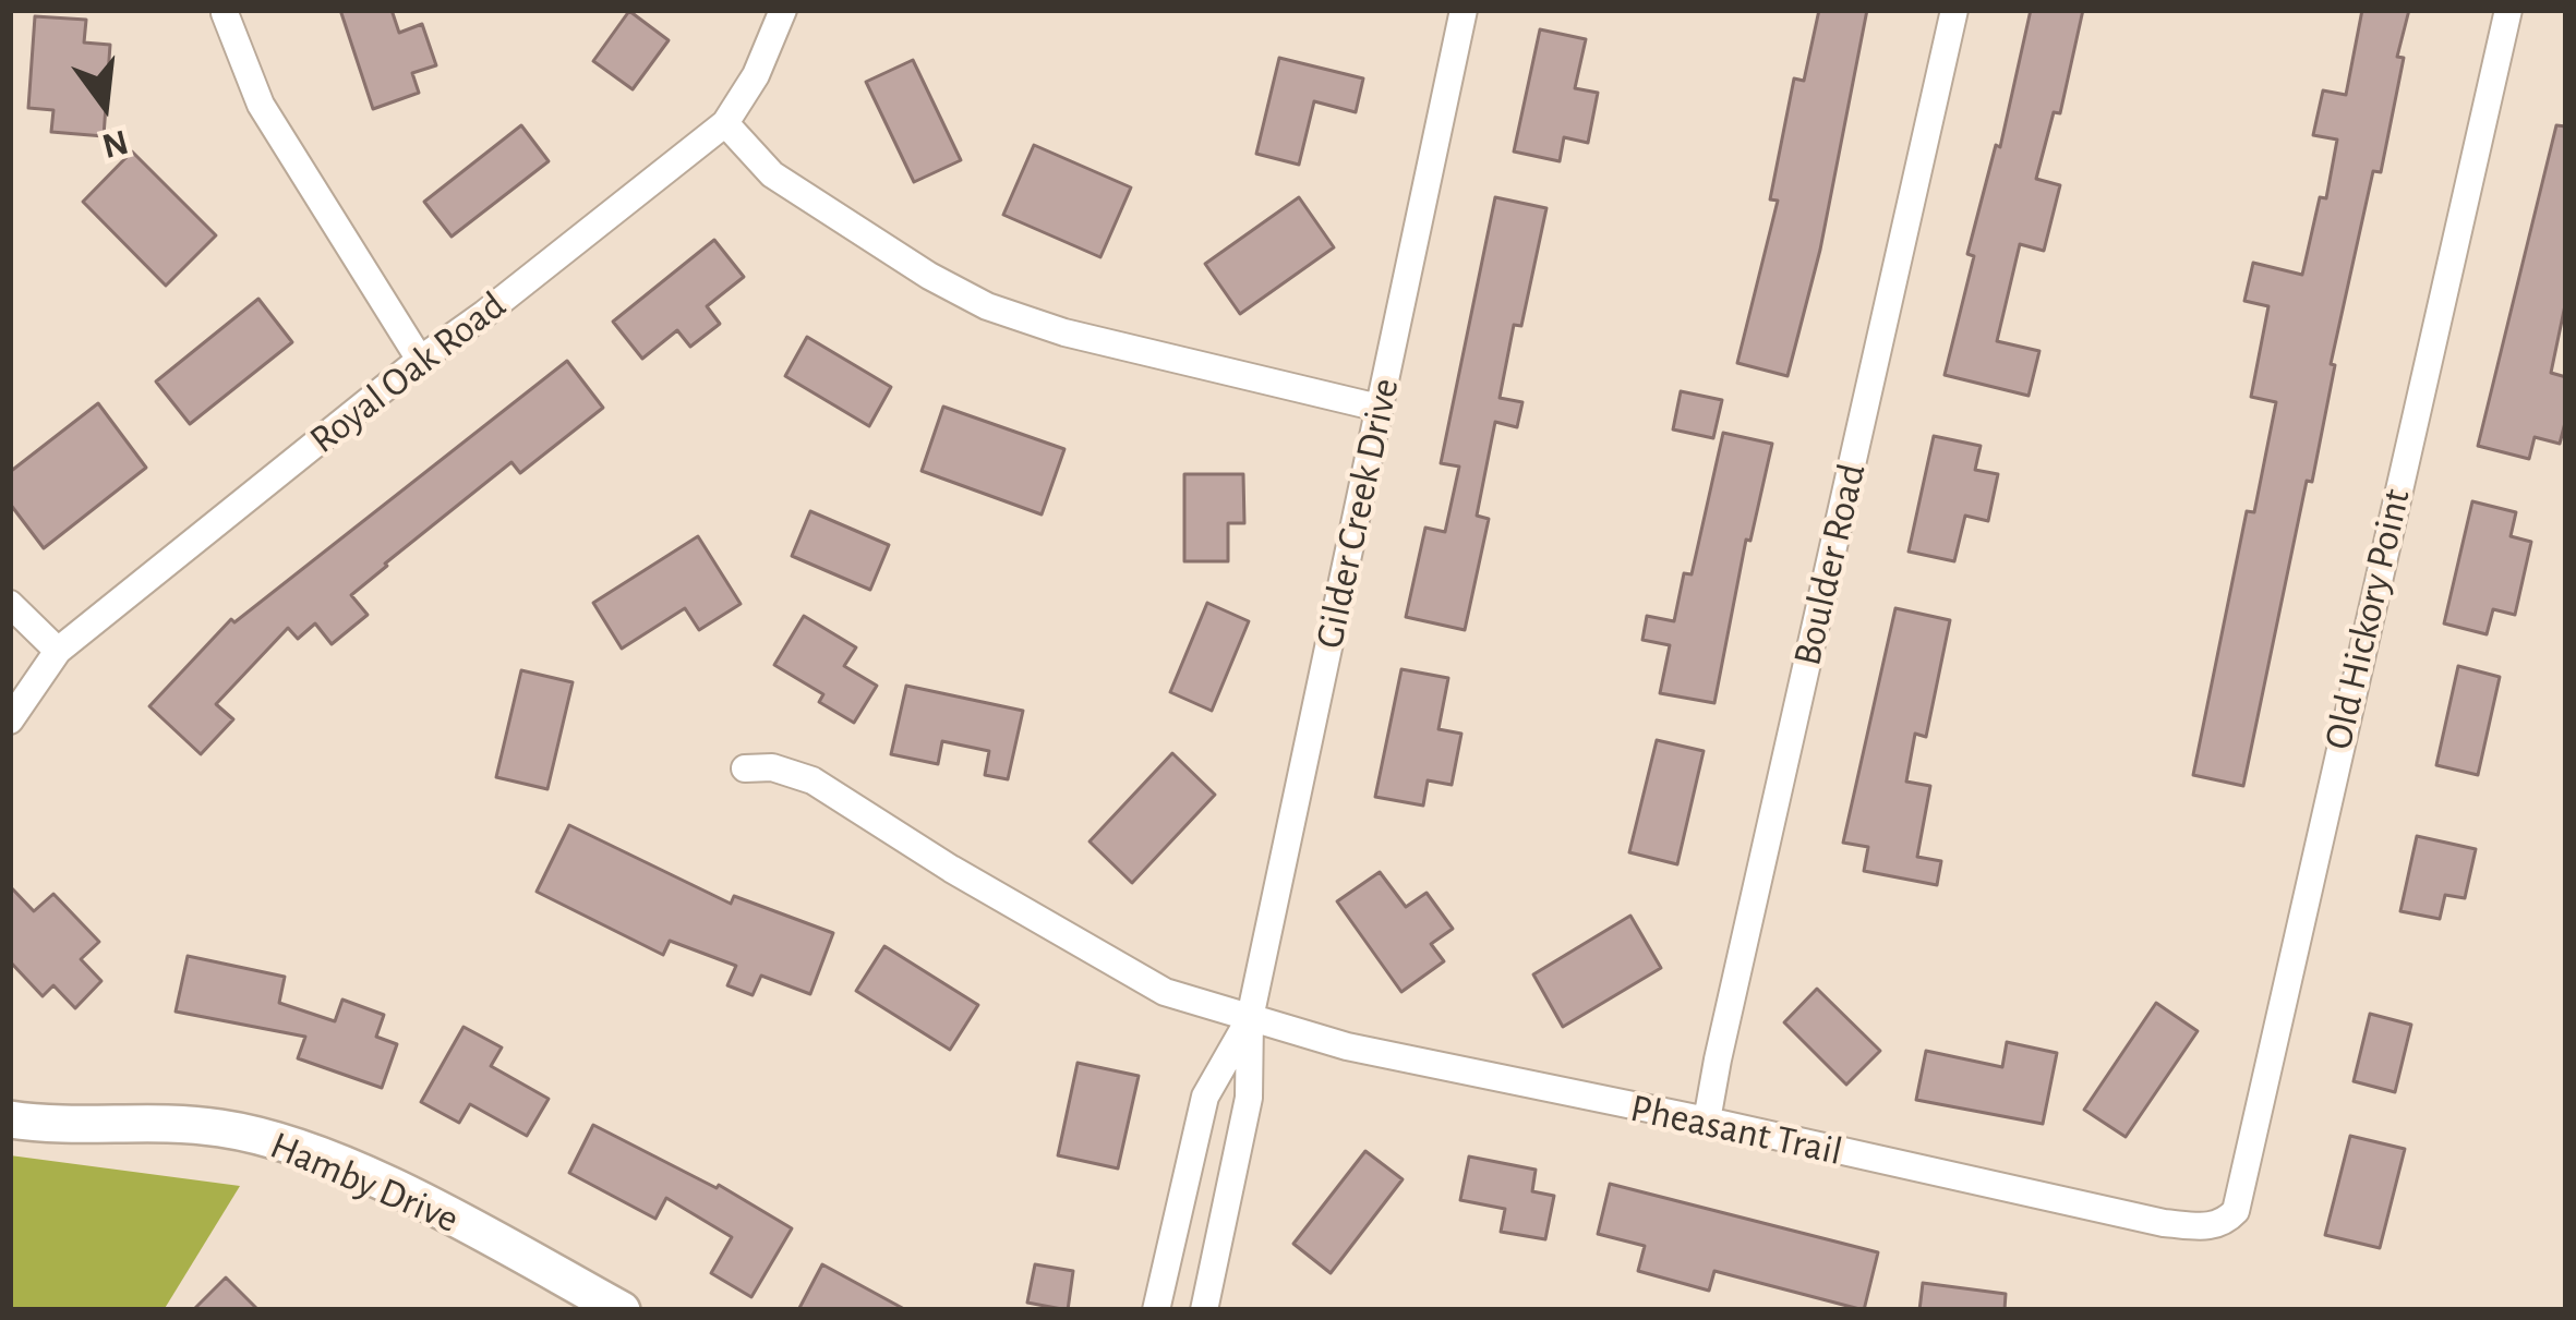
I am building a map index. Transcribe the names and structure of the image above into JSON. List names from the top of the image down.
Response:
{
  "streets": {
    "street": [
      "Royal Oak Road",
      "Gilder Creek Drive",
      "Boulder Road",
      "Old Hickory Point",
      "Pheasant Trail",
      "Hamby Drive"
    ]
  },
  "crossings": [
    ["Gilder Creek Drive", "Pheasant Trail"],
    ["Boulder Road", "Pheasant Trail"],
    ["Old Hickory Point", "Pheasant Trail"]
  ],
  "north": "bottom"
}
